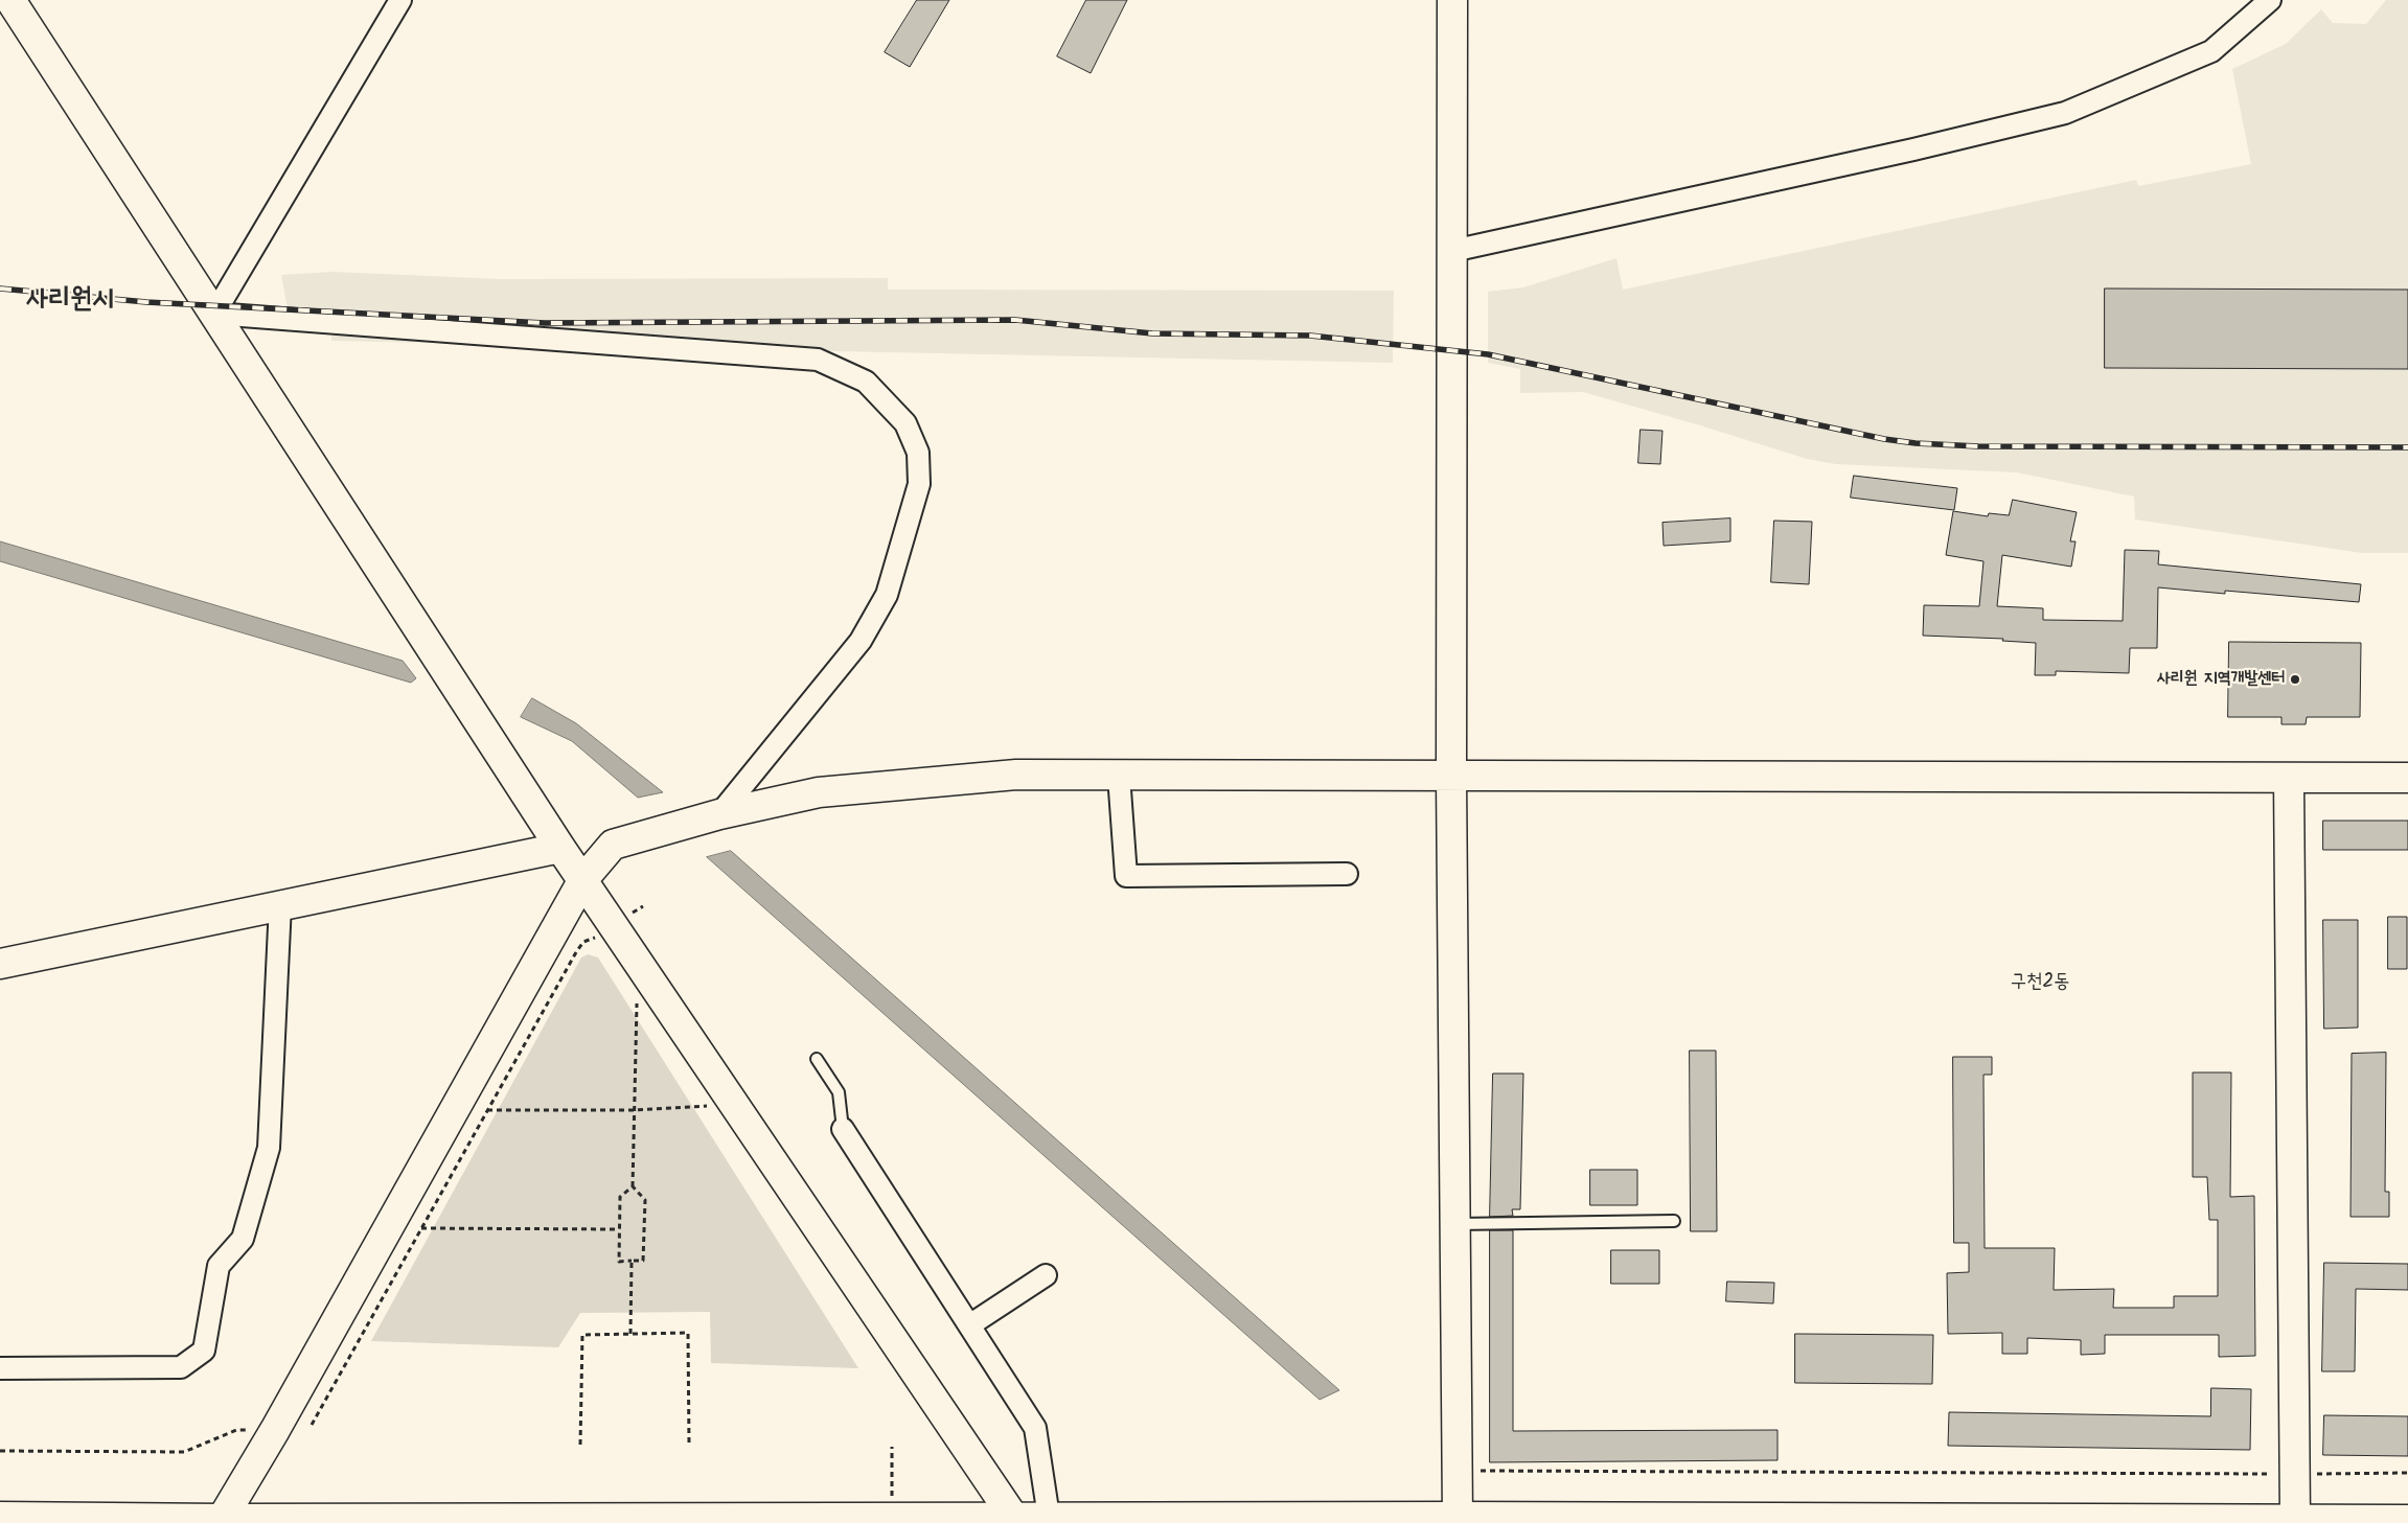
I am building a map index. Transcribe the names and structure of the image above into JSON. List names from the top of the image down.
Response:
{
  "districts": ["사리원시", "구천2동"],
  "places": ["사리원 지역개발센터"]
}
